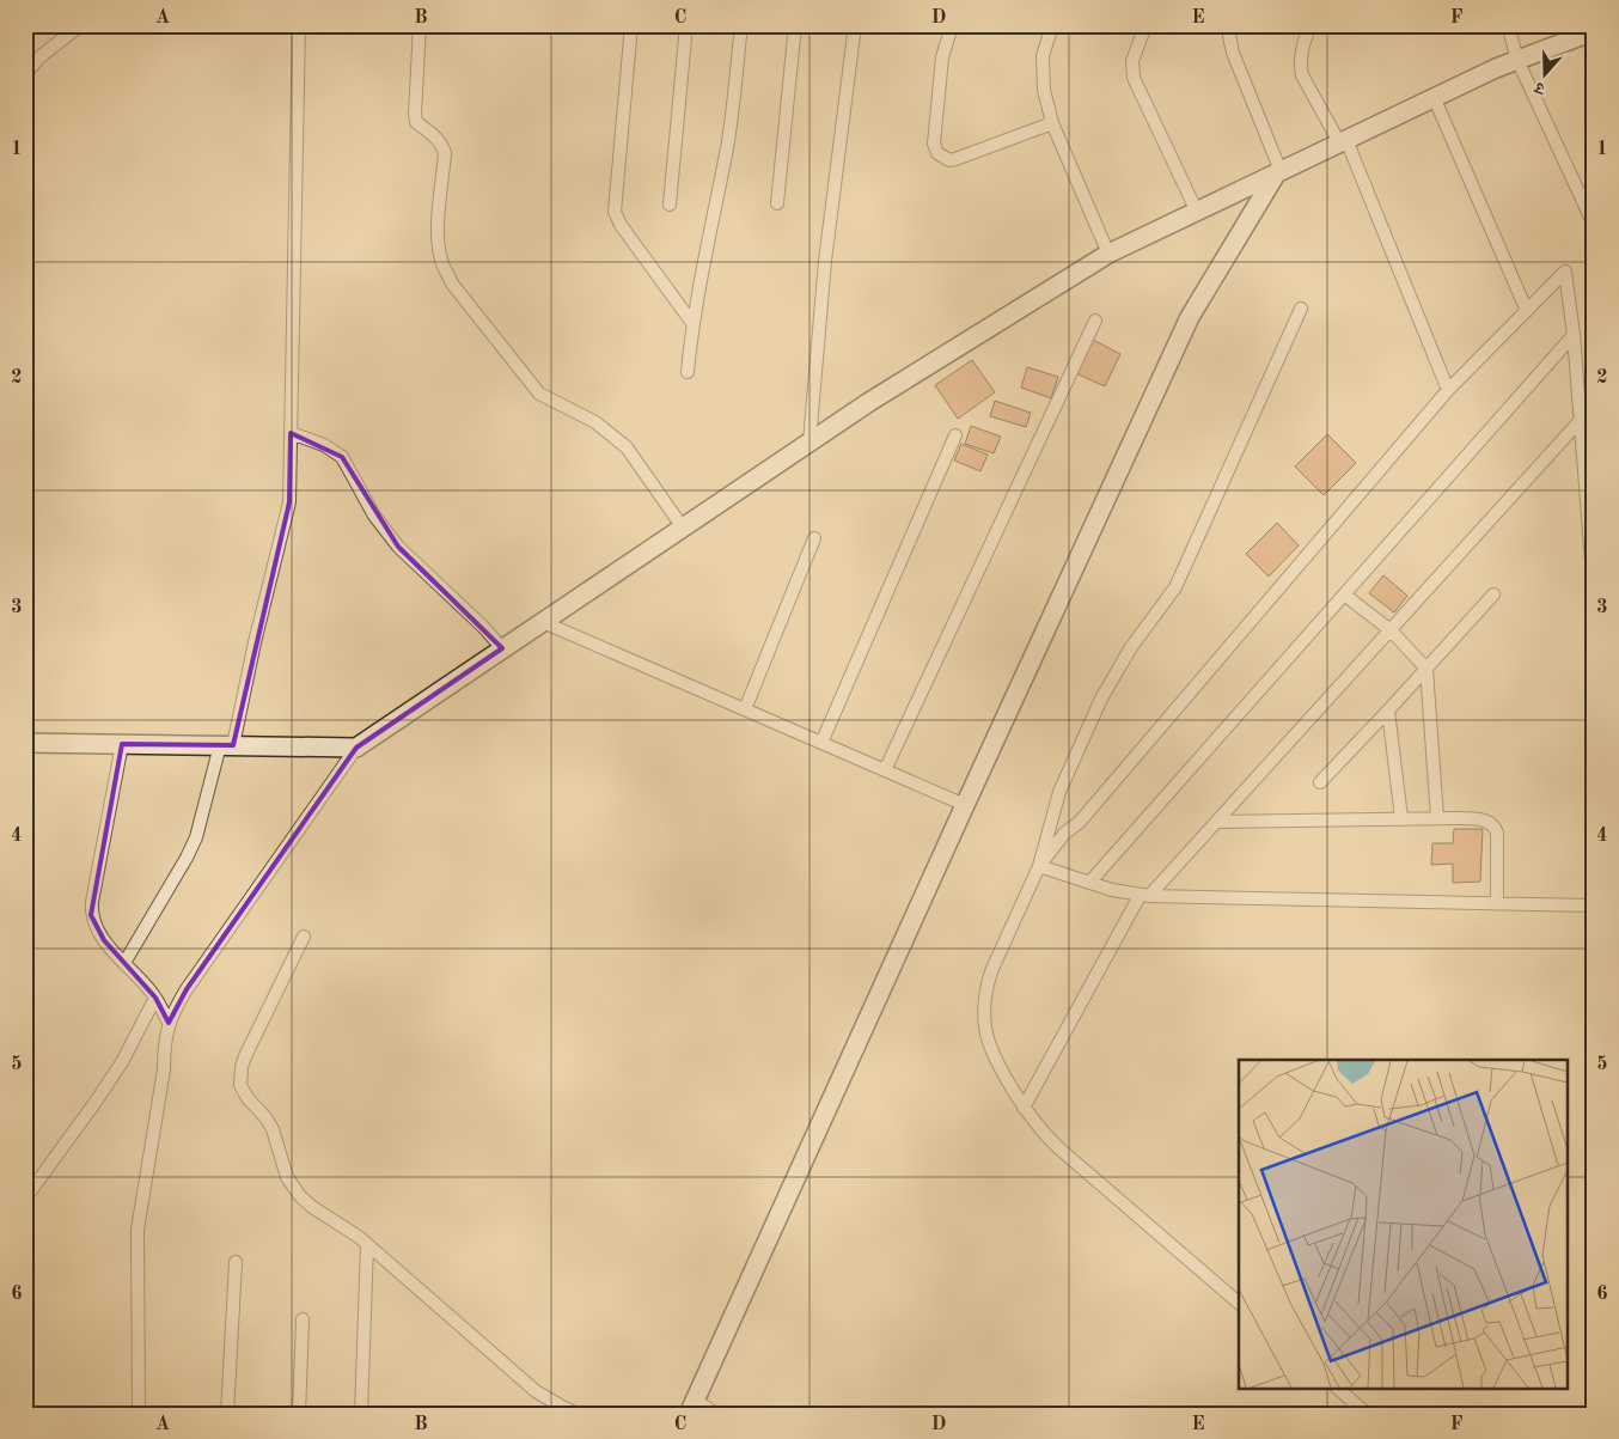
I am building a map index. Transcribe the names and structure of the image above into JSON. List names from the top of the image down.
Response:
{
  "north": "bottom",
  "grid": {
    "columns": [
      "A",
      "B",
      "C",
      "D",
      "E",
      "F"
    ],
    "rows": [
      "1",
      "2",
      "3",
      "4",
      "5",
      "6"
    ]
  }
}
